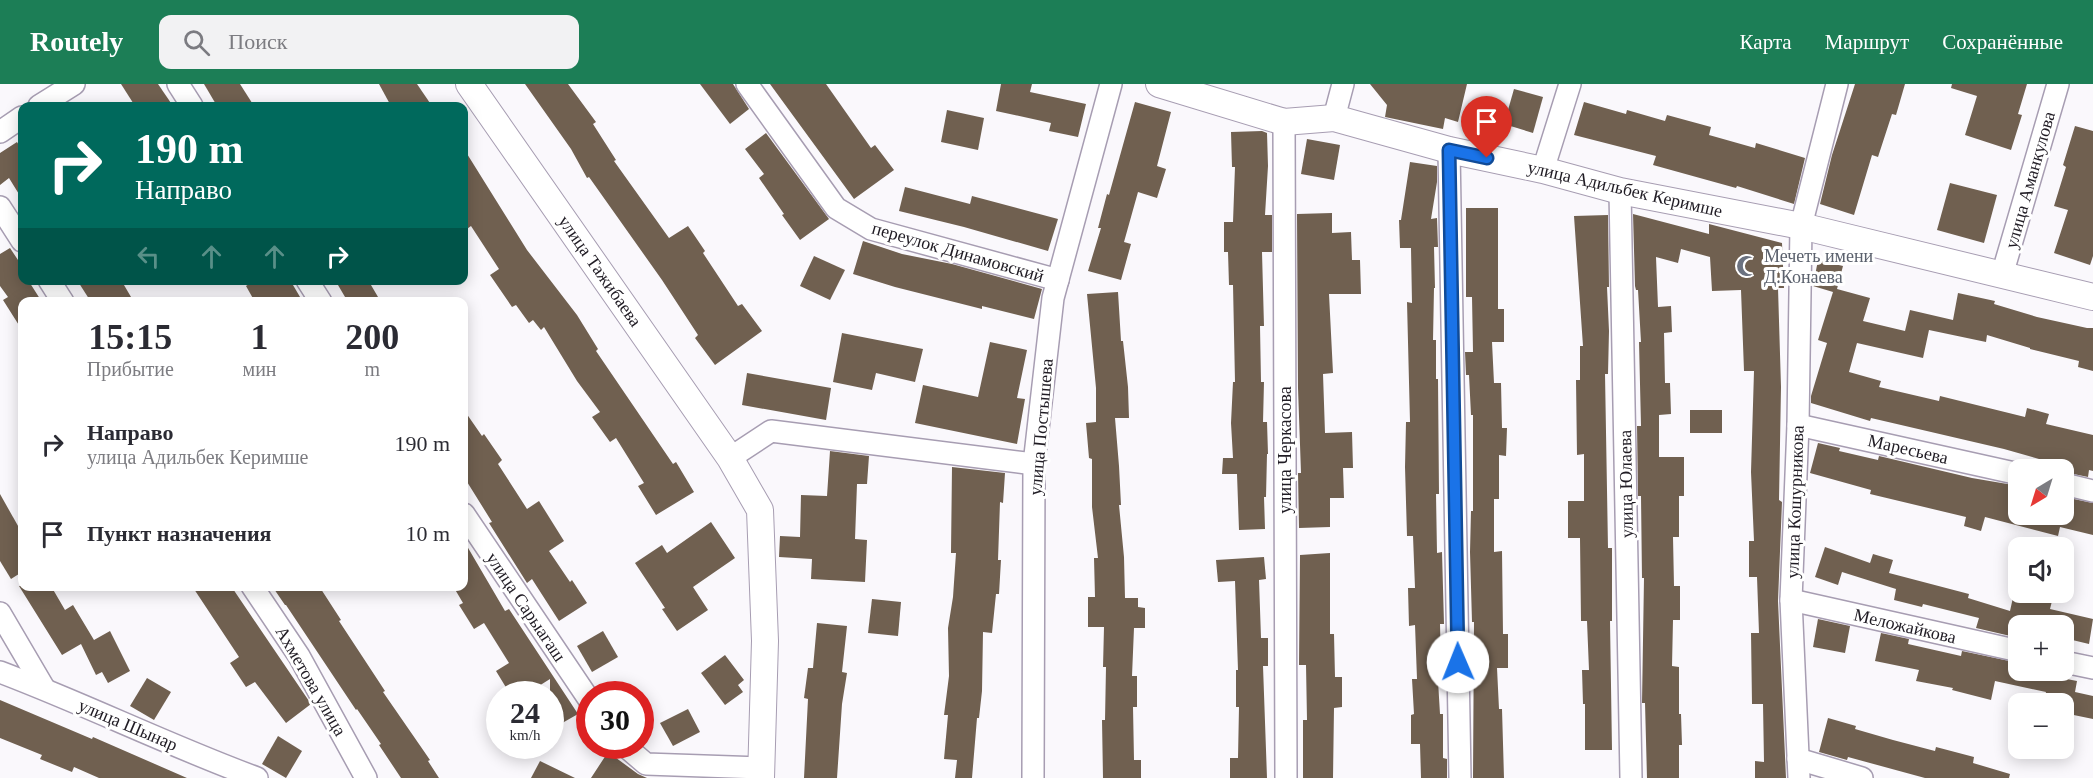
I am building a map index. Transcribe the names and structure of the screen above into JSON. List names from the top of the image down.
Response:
{
  "streets": {
    "street": [
      "улица Аманкулова",
      "улица Адильбек Керимше",
      "переулок Динамовский",
      "улица Тажибаева",
      "улица Постышева",
      "Маресьева",
      "улица Черкасова",
      "улица Юлаева",
      "улица Кошурникова",
      "улица Сарыагаш",
      "Меложайкова",
      "Ахметова улица",
      "улица Шынар"
    ]
  },
  "crossings": [
    ["улица Аманкулова", "улица Адильбек Керимше"],
    ["улица Адильбек Керимше", "улица Черкасова"],
    ["улица Адильбек Керимше", "улица Юлаева"],
    ["улица Адильбек Керимше", "улица Кошурникова"],
    ["переулок Динамовский", "улица Постышева"],
    ["Маресьева", "улица Кошурникова"],
    ["улица Кошурникова", "Меложайкова"]
  ],
  "places": {
    "mosque": ["Мечеть имени Д.Конаева"]
  },
  "north": "bottom left",
  "page": {
    "header": "Routely",
    "search": "Поиск",
    "nav": ["Карта", "Маршрут", "Сохранённые"],
    "turn": ["190 m", "Направо"],
    "eta": [
      "15:15",
      "Прибытие",
      "1",
      "мин",
      "200",
      "m"
    ],
    "list": [
      {
        "name": "Направо",
        "note": "улица Адильбек Керимше",
        "value": "190 m"
      },
      {
        "name": "Пункт назначения",
        "value": "10 m"
      }
    ],
    "map_buttons": ["+", "−"],
    "speed": "24 km/h",
    "limit": "30"
  }
}
